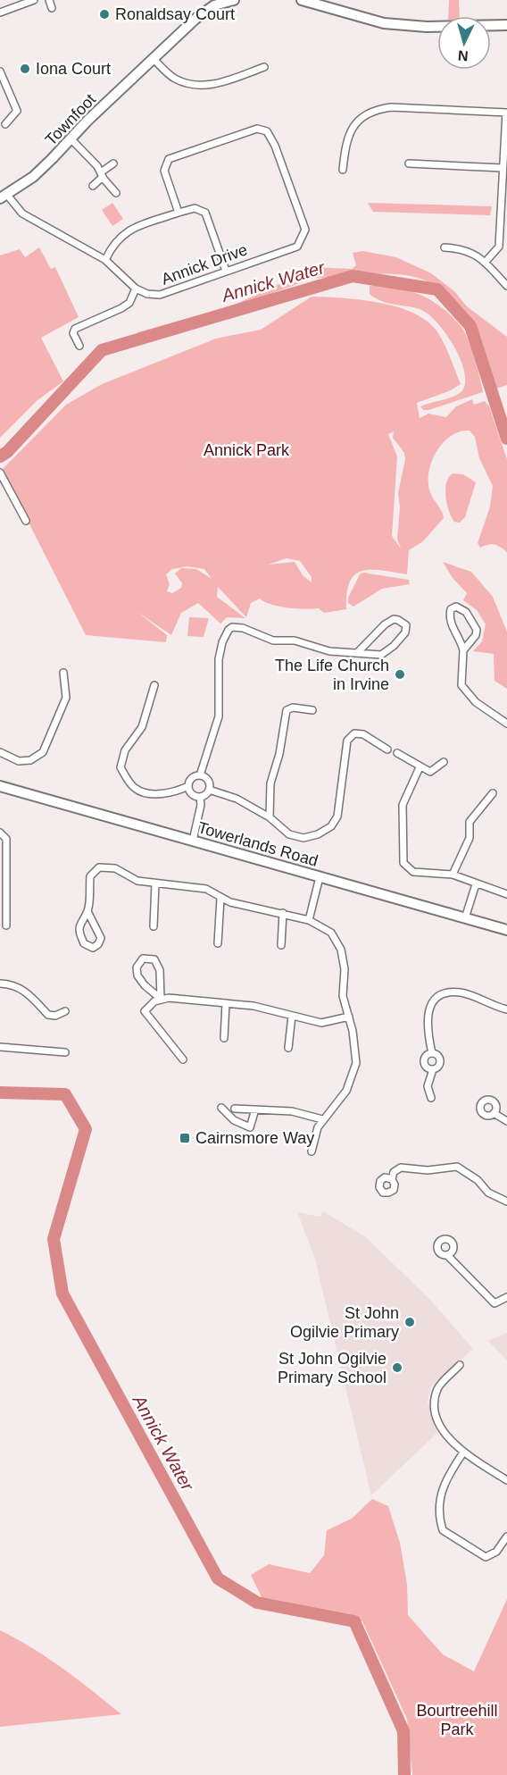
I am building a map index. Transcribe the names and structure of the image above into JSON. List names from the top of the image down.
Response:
{
  "streets": {
    "street": ["Townfoot", "Annick Drive", "Towerlands Road"]
  },
  "water": ["Annick Water"],
  "parks": ["Annick Park", "Bourtreehill Park"],
  "places": {
    "other": [
      "Ronaldsay Court",
      "Iona Court",
      "The Life Church in Irvine",
      "St John Ogilvie Primary",
      "St John Ogilvie Primary School"
    ],
    "transit": ["Cairnsmore Way"]
  },
  "north": "bottom"
}
